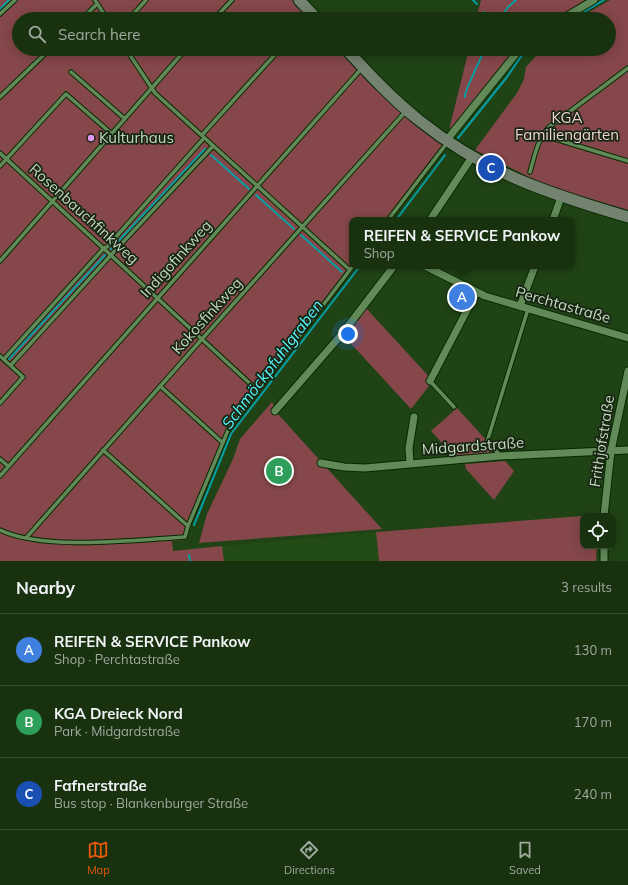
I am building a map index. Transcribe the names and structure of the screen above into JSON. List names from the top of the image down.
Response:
{
  "streets": {
    "street": ["Perchtastraße", "Frithjofstraße", "Midgardstraße"],
    "lane": ["Rosenbauchfinkweg", "Indigofinkweg", "Kokosfinkweg"]
  },
  "crossings": [
    ["Rosenbauchfinkweg", "Indigofinkweg"],
    ["Rosenbauchfinkweg", "Kokosfinkweg"],
    ["Frithjofstraße", "Midgardstraße"]
  ],
  "water": ["Schmöckpfuhlgraben"],
  "parks": ["KGA Familiengärten"],
  "places": ["Kulturhaus"],
  "page": {
    "search": "Search here",
    "pins": ["C", "A", "B"],
    "popup": ["REIFEN & SERVICE Pankow", "Shop"],
    "heading": ["Nearby", "3 results"],
    "list": [
      {
        "mark": "A",
        "name": "REIFEN & SERVICE Pankow",
        "note": "Shop · Perchtastraße",
        "value": "130 m"
      },
      {
        "mark": "B",
        "name": "KGA Dreieck Nord",
        "note": "Park · Midgardstraße",
        "value": "170 m"
      },
      {
        "mark": "C",
        "name": "Fafnerstraße",
        "note": "Bus stop · Blankenburger Straße",
        "value": "240 m"
      }
    ],
    "nav": ["Map", "Directions", "Saved"]
  }
}
